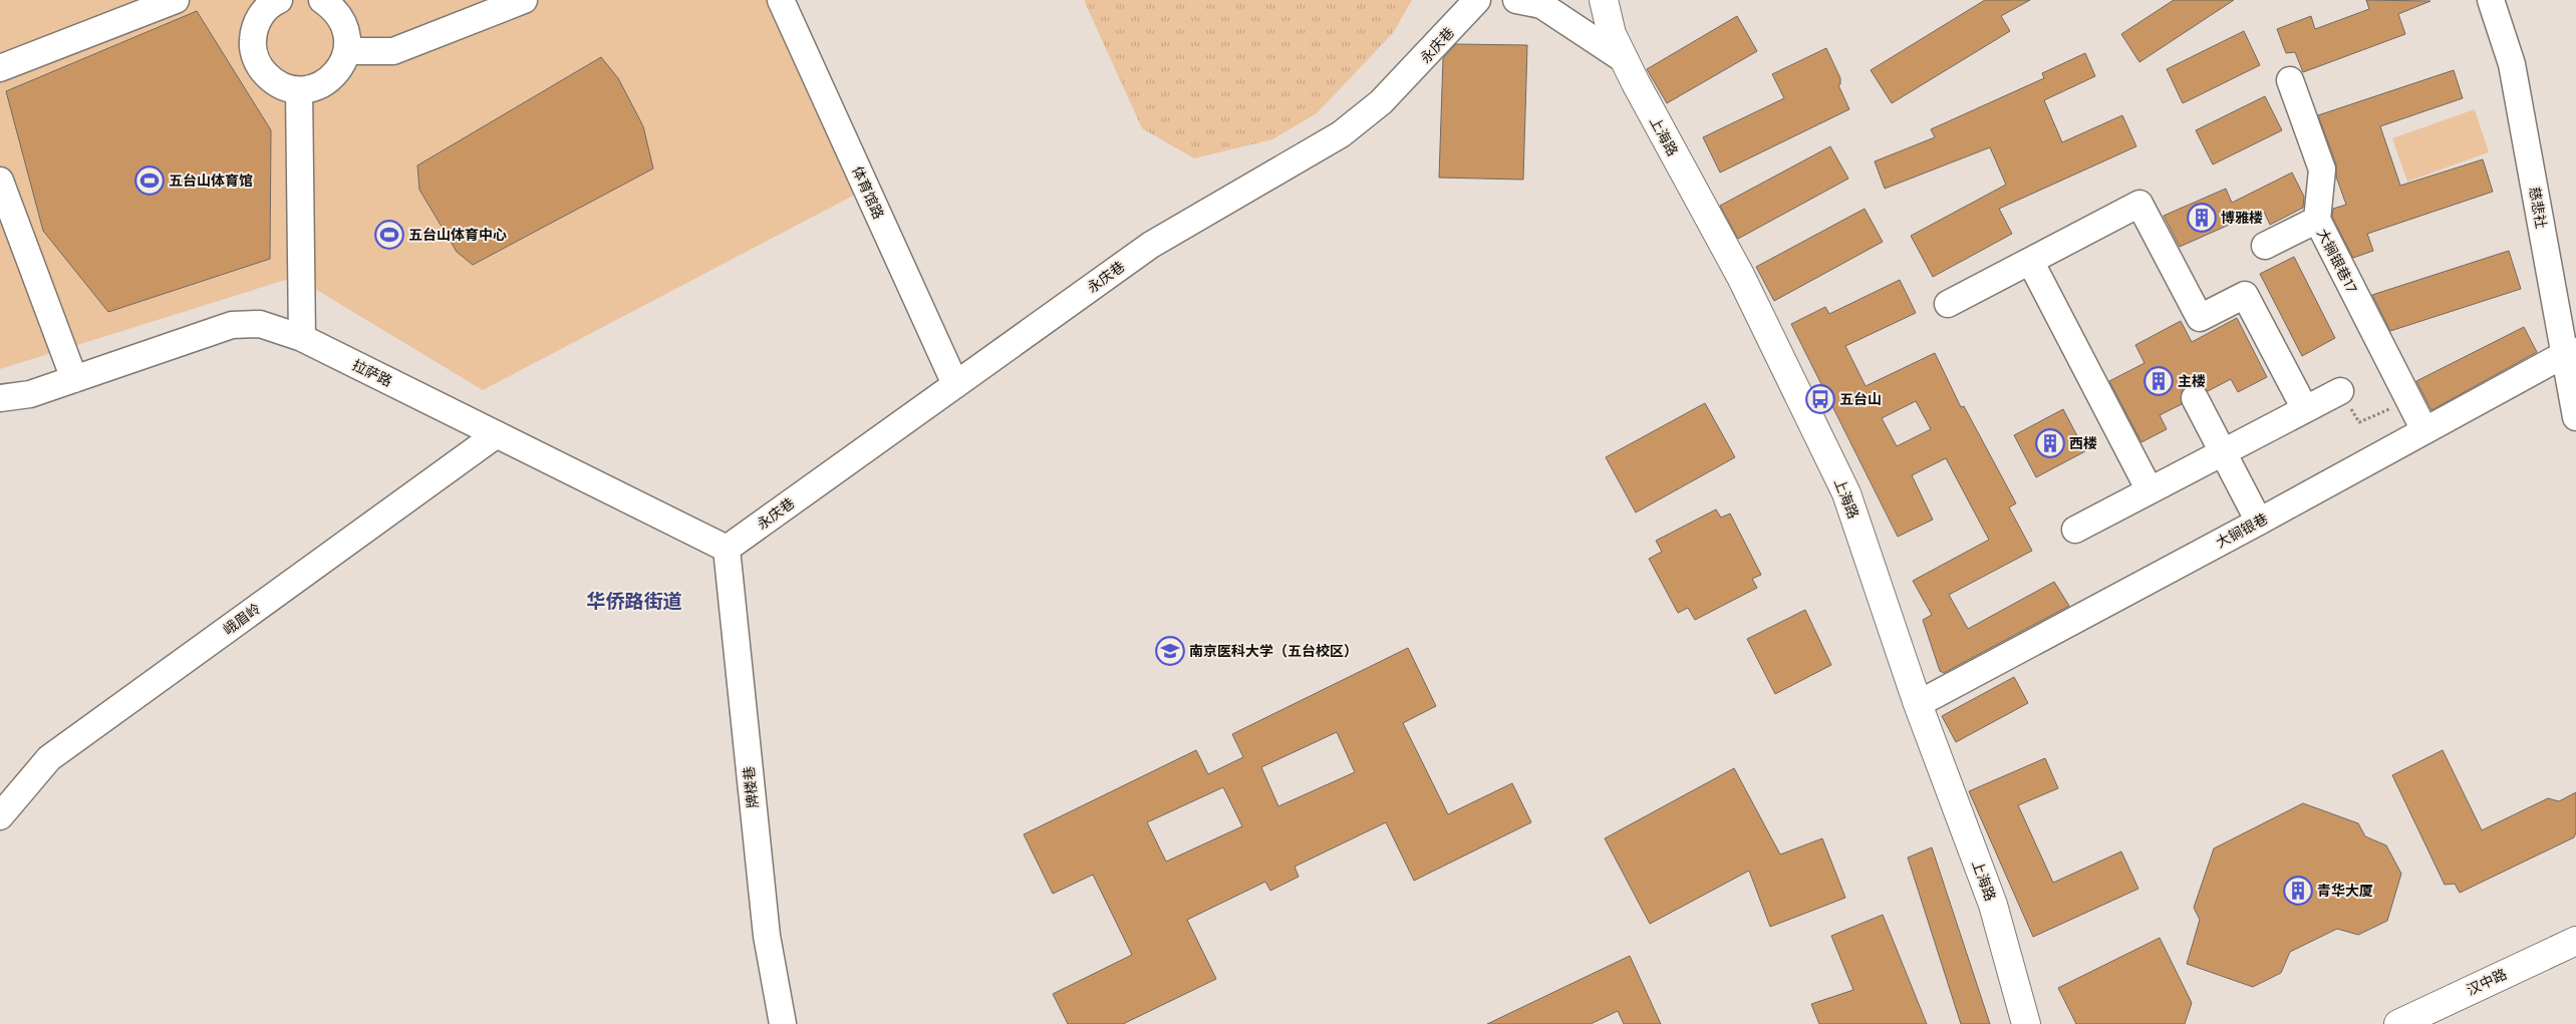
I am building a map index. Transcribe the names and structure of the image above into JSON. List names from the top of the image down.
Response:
{
  "streets": {
    "main road": ["上海路", "汉中路"],
    "street": [
      "永庆巷",
      "体育馆路",
      "慈悲社",
      "大锏银巷17",
      "拉萨路",
      "大锏银巷",
      "峨眉岭",
      "牌楼巷"
    ]
  },
  "crossings": [
    ["永庆巷", "体育馆路"],
    ["永庆巷", "拉萨路"],
    ["永庆巷", "牌楼巷"],
    ["上海路", "大锏银巷"],
    ["慈悲社", "大锏银巷"],
    ["大锏银巷17", "大锏银巷"],
    ["拉萨路", "峨眉岭"],
    ["拉萨路", "牌楼巷"]
  ],
  "districts": ["华侨路街道"],
  "places": {
    "sports": ["五台山体育馆", "五台山体育中心"],
    "building": [
      "博雅楼",
      "主楼",
      "西楼",
      "青华大厦"
    ],
    "bus stop": ["五台山"],
    "school or university": ["南京医科大学（五台校区）"]
  }
}
